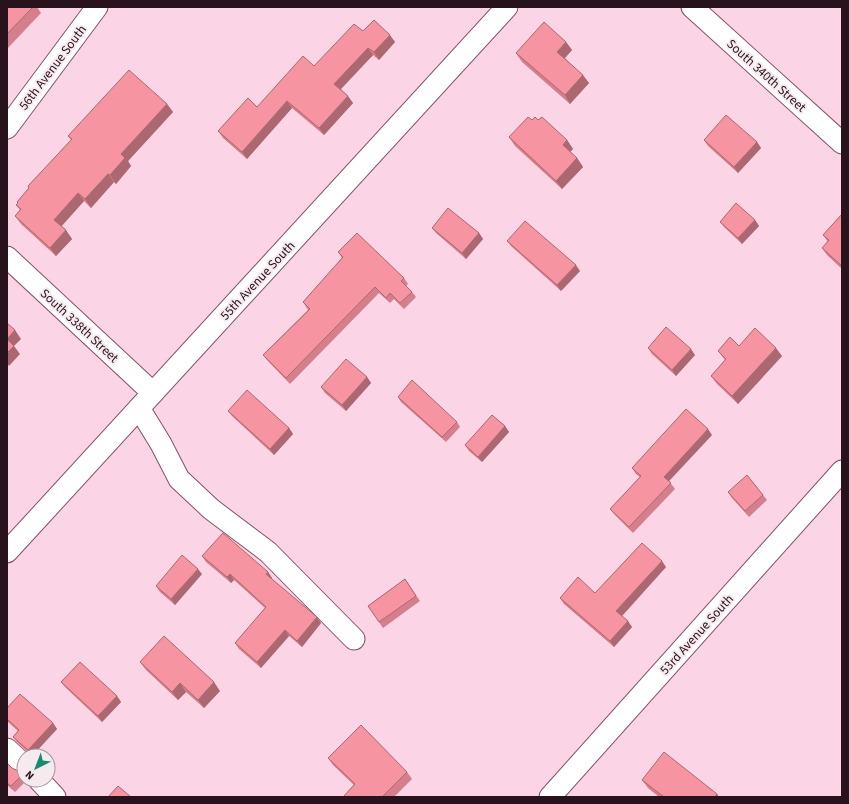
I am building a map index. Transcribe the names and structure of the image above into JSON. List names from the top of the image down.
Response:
{
  "streets": {
    "street": [
      "56th Avenue South",
      "South 340th Street",
      "55th Avenue South",
      "South 338th Street",
      "53rd Avenue South"
    ]
  },
  "crossings": [
    ["55th Avenue South", "South 338th Street"]
  ],
  "north": "bottom left"
}
